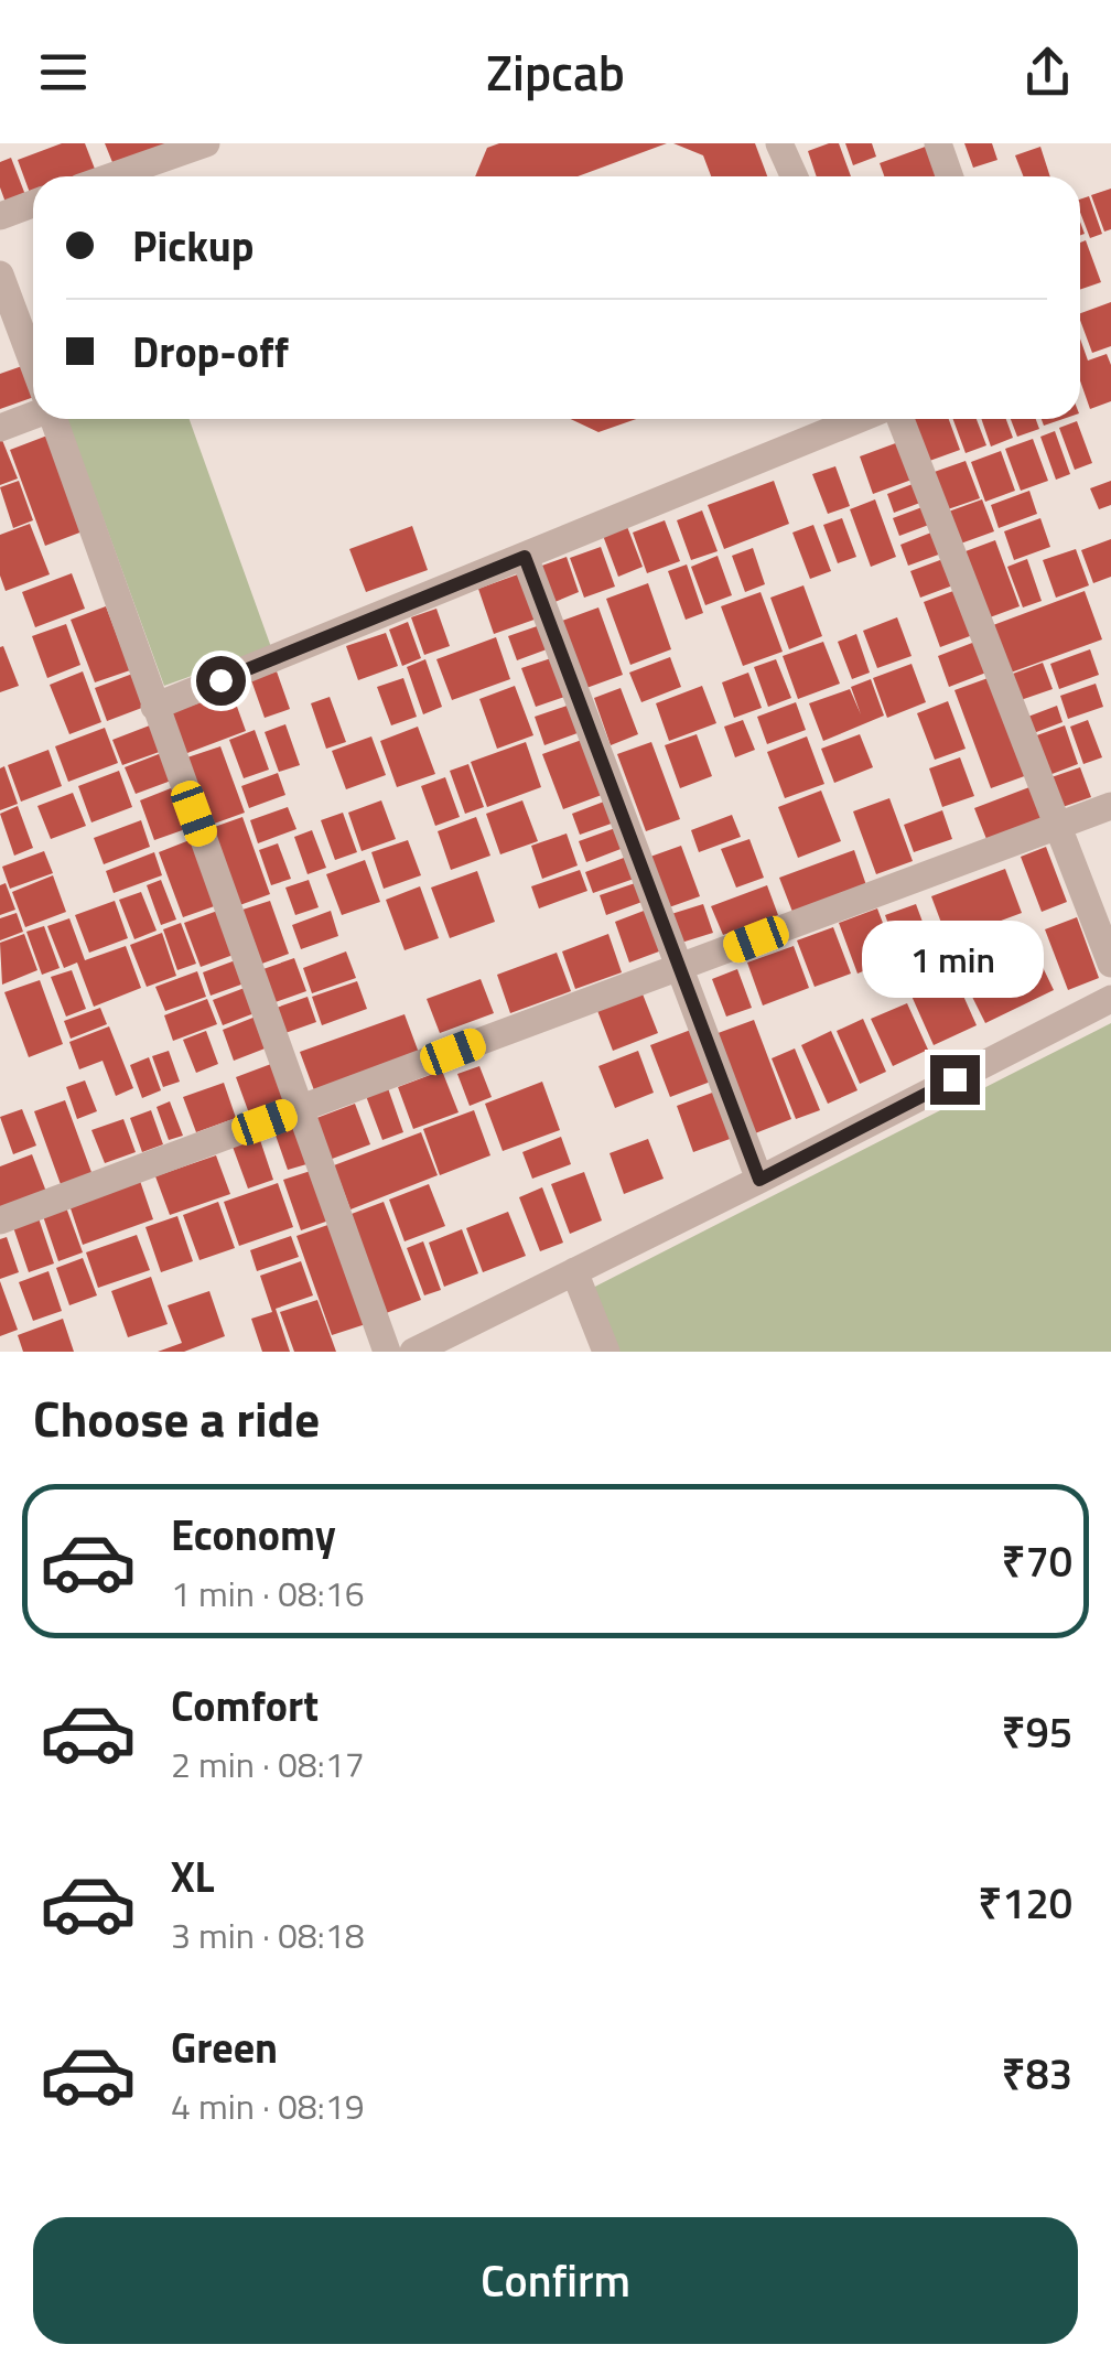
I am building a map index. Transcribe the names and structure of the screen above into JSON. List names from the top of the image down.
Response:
{
  "page": {
    "header": "Zipcab",
    "banner": ["Pickup", "Drop-off"],
    "bubble": "1 min",
    "heading": "Choose a ride",
    "list": [
      {
        "name": "Economy",
        "note": "1 min · 08:16",
        "value": "₹70"
      },
      {
        "name": "Comfort",
        "note": "2 min · 08:17",
        "value": "₹95"
      },
      {
        "name": "XL",
        "note": "3 min · 08:18",
        "value": "₹120"
      },
      {
        "name": "Green",
        "note": "4 min · 08:19",
        "value": "₹83"
      }
    ],
    "buttons": "Confirm"
  }
}
